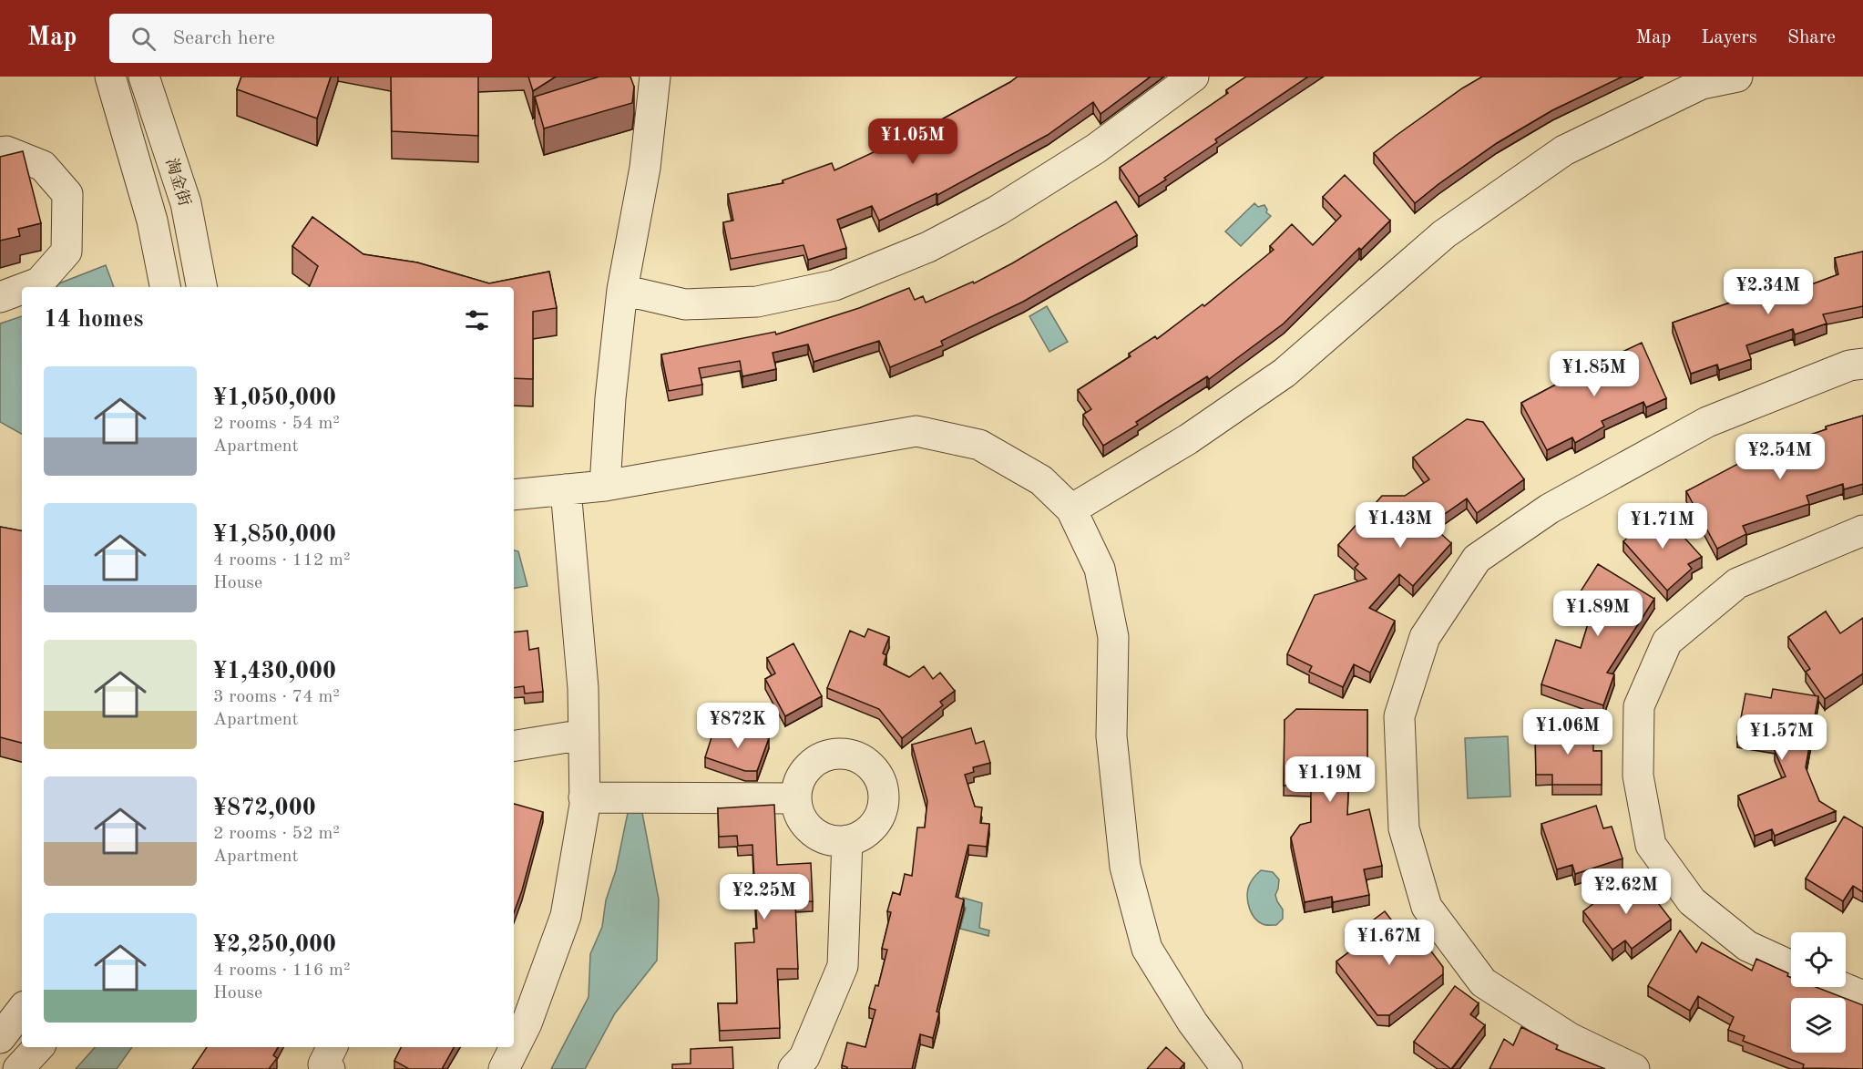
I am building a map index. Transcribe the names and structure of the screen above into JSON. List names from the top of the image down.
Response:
{
  "streets": {
    "street": ["淘金街"]
  },
  "page": {
    "header": "Map",
    "search": "Search here",
    "nav": ["Map", "Layers", "Share"],
    "price": [
      "¥1.05M",
      "¥2.34M",
      "¥1.85M",
      "¥2.54M",
      "¥1.43M",
      "¥1.71M",
      "¥1.89M",
      "¥872K",
      "¥1.06M",
      "¥1.57M",
      "¥1.19M",
      "¥2.62M",
      "¥2.25M",
      "¥1.67M"
    ],
    "heading": "14 homes",
    "list": [
      {
        "name": "¥1,050,000",
        "note": "2 rooms · 54 m² · Apartment"
      },
      {
        "name": "¥1,850,000",
        "note": "4 rooms · 112 m² · House"
      },
      {
        "name": "¥1,430,000",
        "note": "3 rooms · 74 m² · Apartment"
      },
      {
        "name": "¥872,000",
        "note": "2 rooms · 52 m² · Apartment"
      },
      {
        "name": "¥2,250,000",
        "note": "4 rooms · 116 m² · House"
      }
    ]
  }
}
